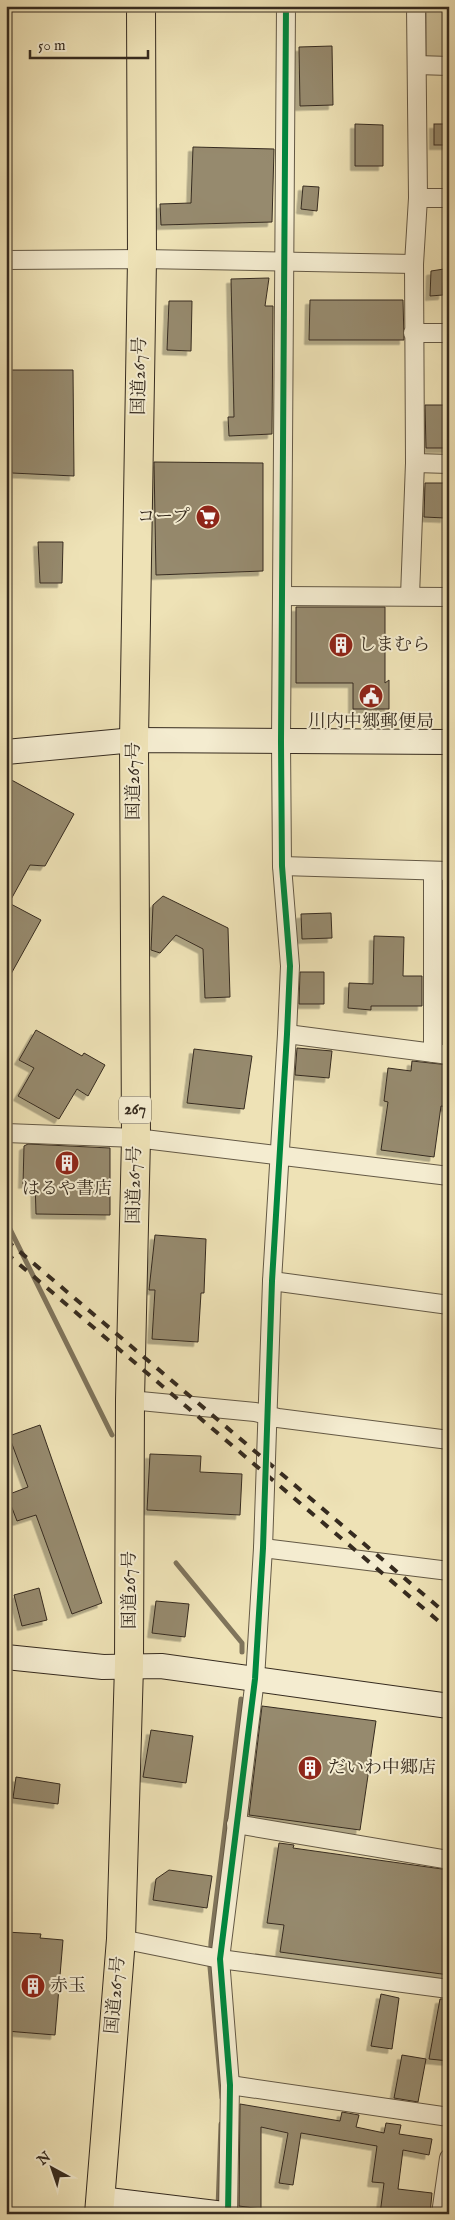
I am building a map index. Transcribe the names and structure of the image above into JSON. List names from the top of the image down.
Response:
{
  "streets": {
    "highway": ["国道267号", "267"]
  },
  "places": {
    "supermarket": ["コープ"],
    "building": [
      "しまむら",
      "はるや書店",
      "だいわ中郷店",
      "赤玉"
    ],
    "public building": ["川内中郷郵便局"]
  },
  "scale_bar": "50 m",
  "north": "top left"
}
